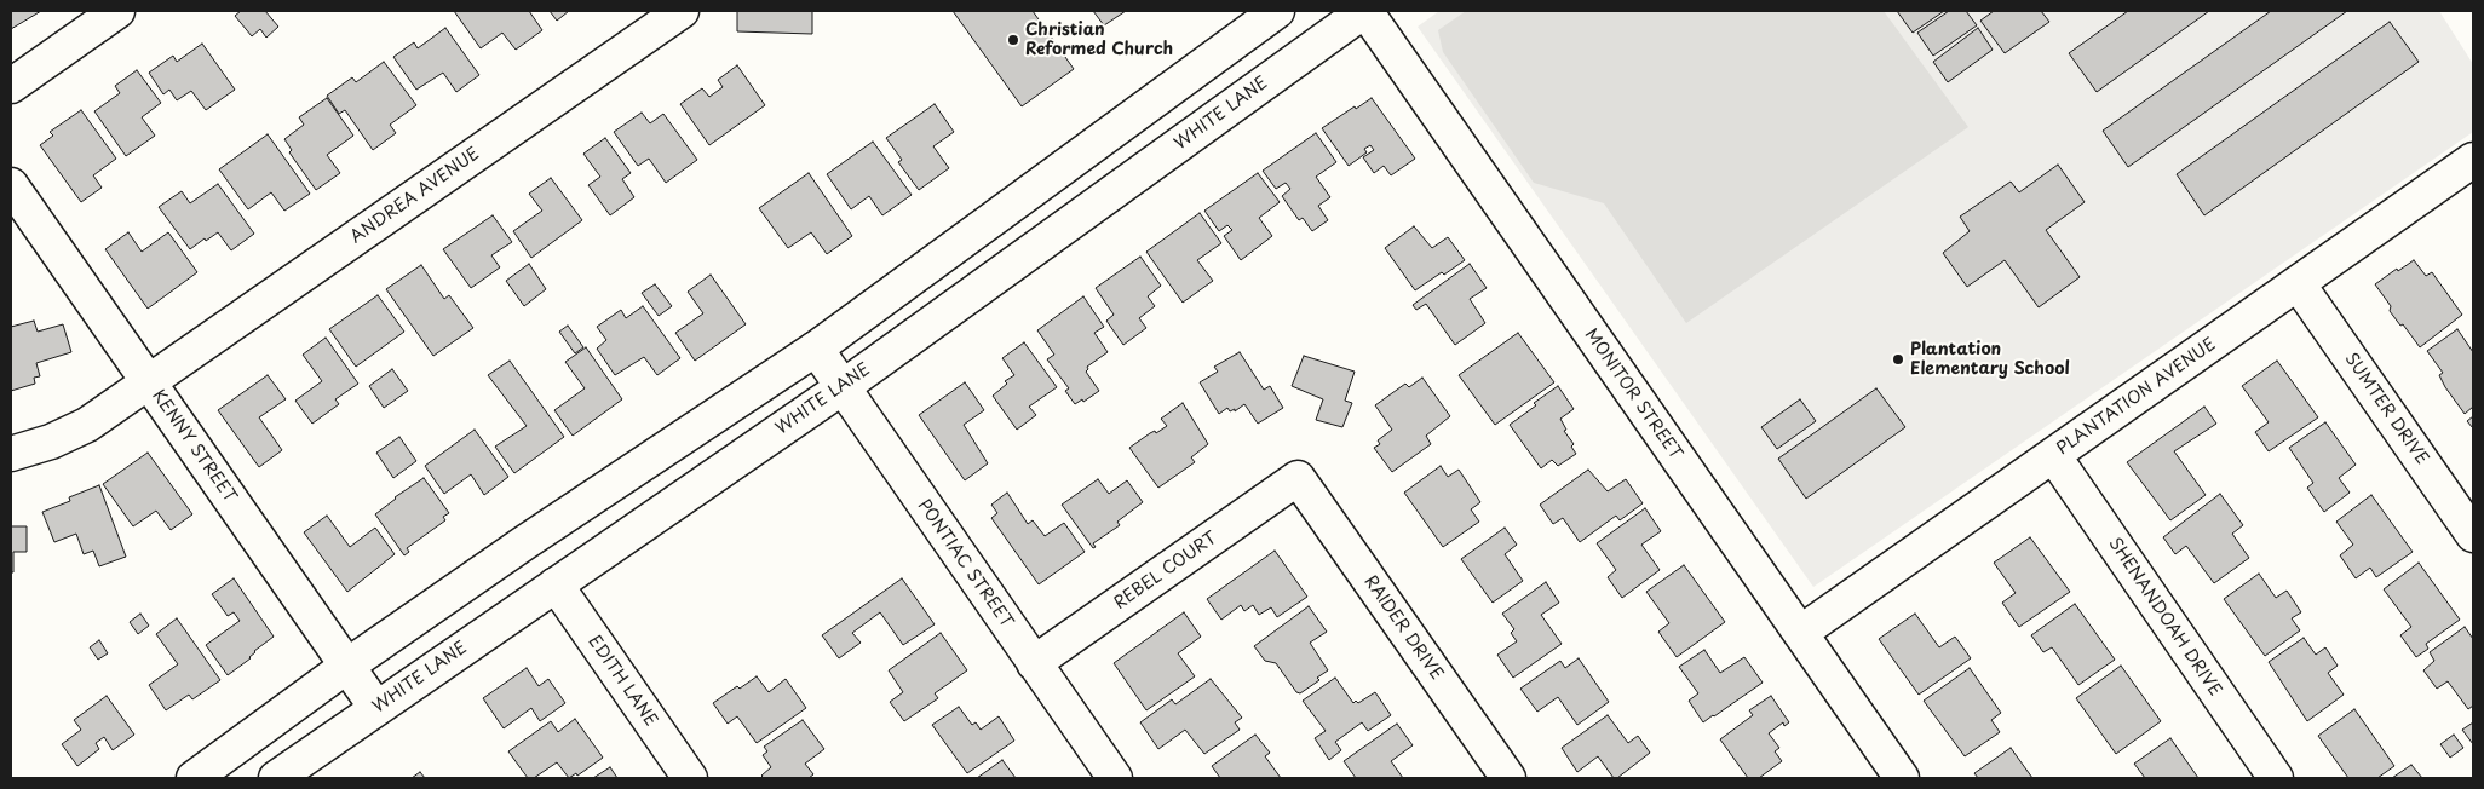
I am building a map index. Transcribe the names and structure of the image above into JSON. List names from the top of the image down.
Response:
{
  "streets": {
    "street": [
      "WHITE LANE",
      "ANDREA AVENUE",
      "MONITOR STREET",
      "PLANTATION AVENUE",
      "SUMTER DRIVE",
      "KENNY STREET",
      "PONTIAC STREET",
      "REBEL COURT",
      "SHENANDOAH DRIVE",
      "RAIDER DRIVE",
      "EDITH LANE"
    ]
  },
  "crossings": [
    ["WHITE LANE", "MONITOR STREET"],
    ["WHITE LANE", "KENNY STREET"],
    ["WHITE LANE", "PONTIAC STREET"],
    ["WHITE LANE", "EDITH LANE"],
    ["ANDREA AVENUE", "KENNY STREET"],
    ["MONITOR STREET", "PLANTATION AVENUE"],
    ["PLANTATION AVENUE", "SUMTER DRIVE"],
    ["PLANTATION AVENUE", "SHENANDOAH DRIVE"],
    ["PONTIAC STREET", "REBEL COURT"],
    ["REBEL COURT", "RAIDER DRIVE"]
  ],
  "places": ["Christian Reformed Church", "Plantation Elementary School"]
}
